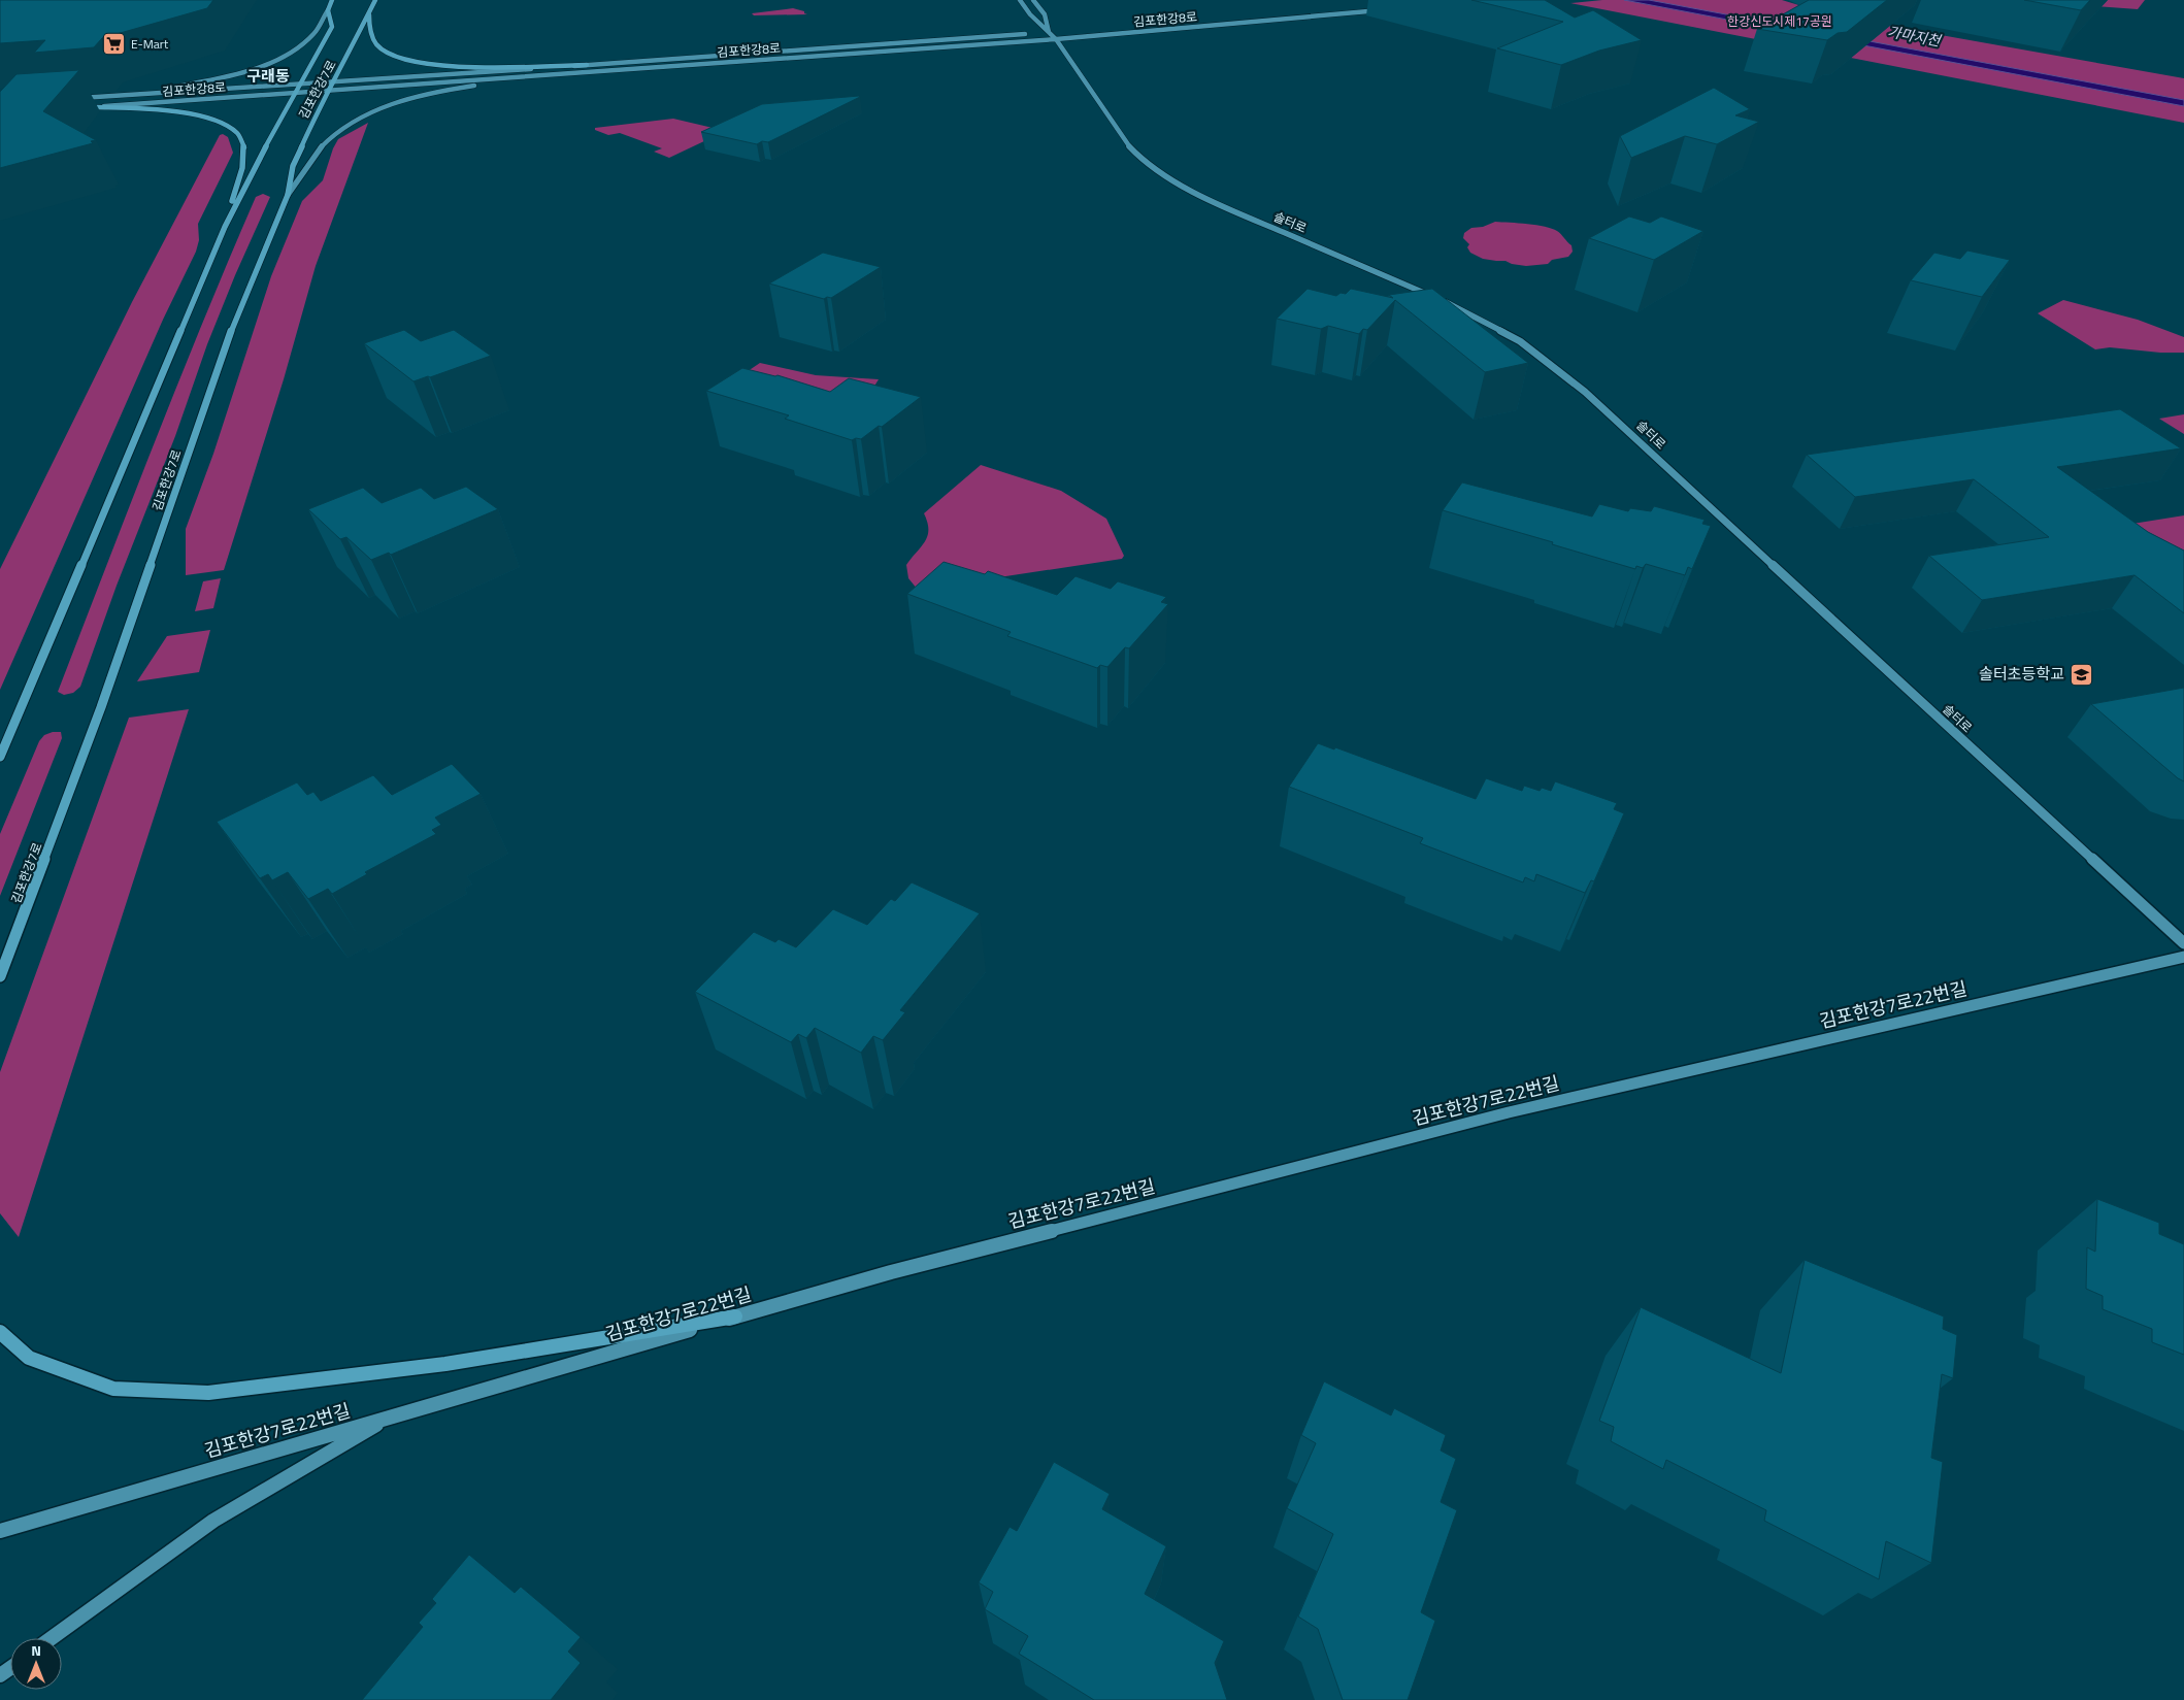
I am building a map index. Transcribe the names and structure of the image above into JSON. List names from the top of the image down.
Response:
{
  "streets": {
    "main road": ["김포한강7로"],
    "street": ["김포한강8로", "솔터로", "김포한강7로22번길"]
  },
  "crossings": [
    ["김포한강8로", "김포한강7로"],
    ["김포한강8로", "솔터로"]
  ],
  "districts": ["구래동"],
  "water": ["가마지천"],
  "parks": ["한강신도시제17공원"],
  "places": {
    "supermarket": ["E-Mart"],
    "school or university": ["솔터초등학교"]
  },
  "north": "top"
}
